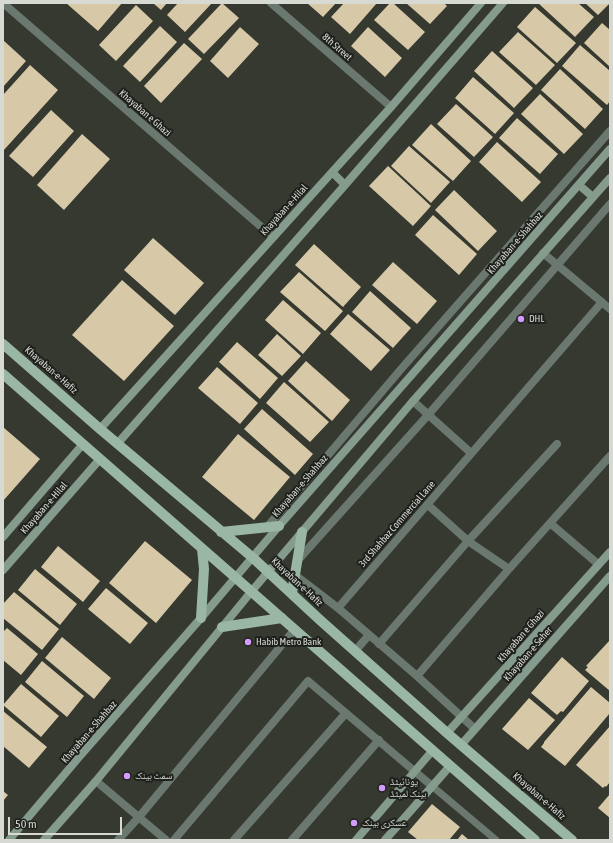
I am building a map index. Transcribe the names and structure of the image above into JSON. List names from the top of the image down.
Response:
{
  "streets": {
    "main road": ["Khayaban-e-Hafiz"],
    "street": [
      "8th Street",
      "Khayaban e Ghazi",
      "Khayaban-e-Hilal",
      "Khayaban-e-Shahbaz",
      "3rd Shahbaz Commercial Lane",
      "Khayaban-e-Seher"
    ]
  },
  "crossings": [
    ["8th Street", "Khayaban-e-Hilal"],
    ["Khayaban e Ghazi", "Khayaban-e-Hilal"],
    ["Khayaban e Ghazi", "Khayaban-e-Hafiz"],
    ["Khayaban-e-Hilal", "Khayaban-e-Hafiz"],
    ["Khayaban-e-Shahbaz", "Khayaban-e-Hafiz"],
    ["Khayaban-e-Hafiz", "Khayaban-e-Seher"]
  ],
  "places": [
    "DHL",
    "Habib Metro Bank",
    "سمٹ بینک",
    "یونائیٹڈ بینک لمیٹڈ",
    "عسکری بینک"
  ],
  "scale_bar": "50 m"
}
